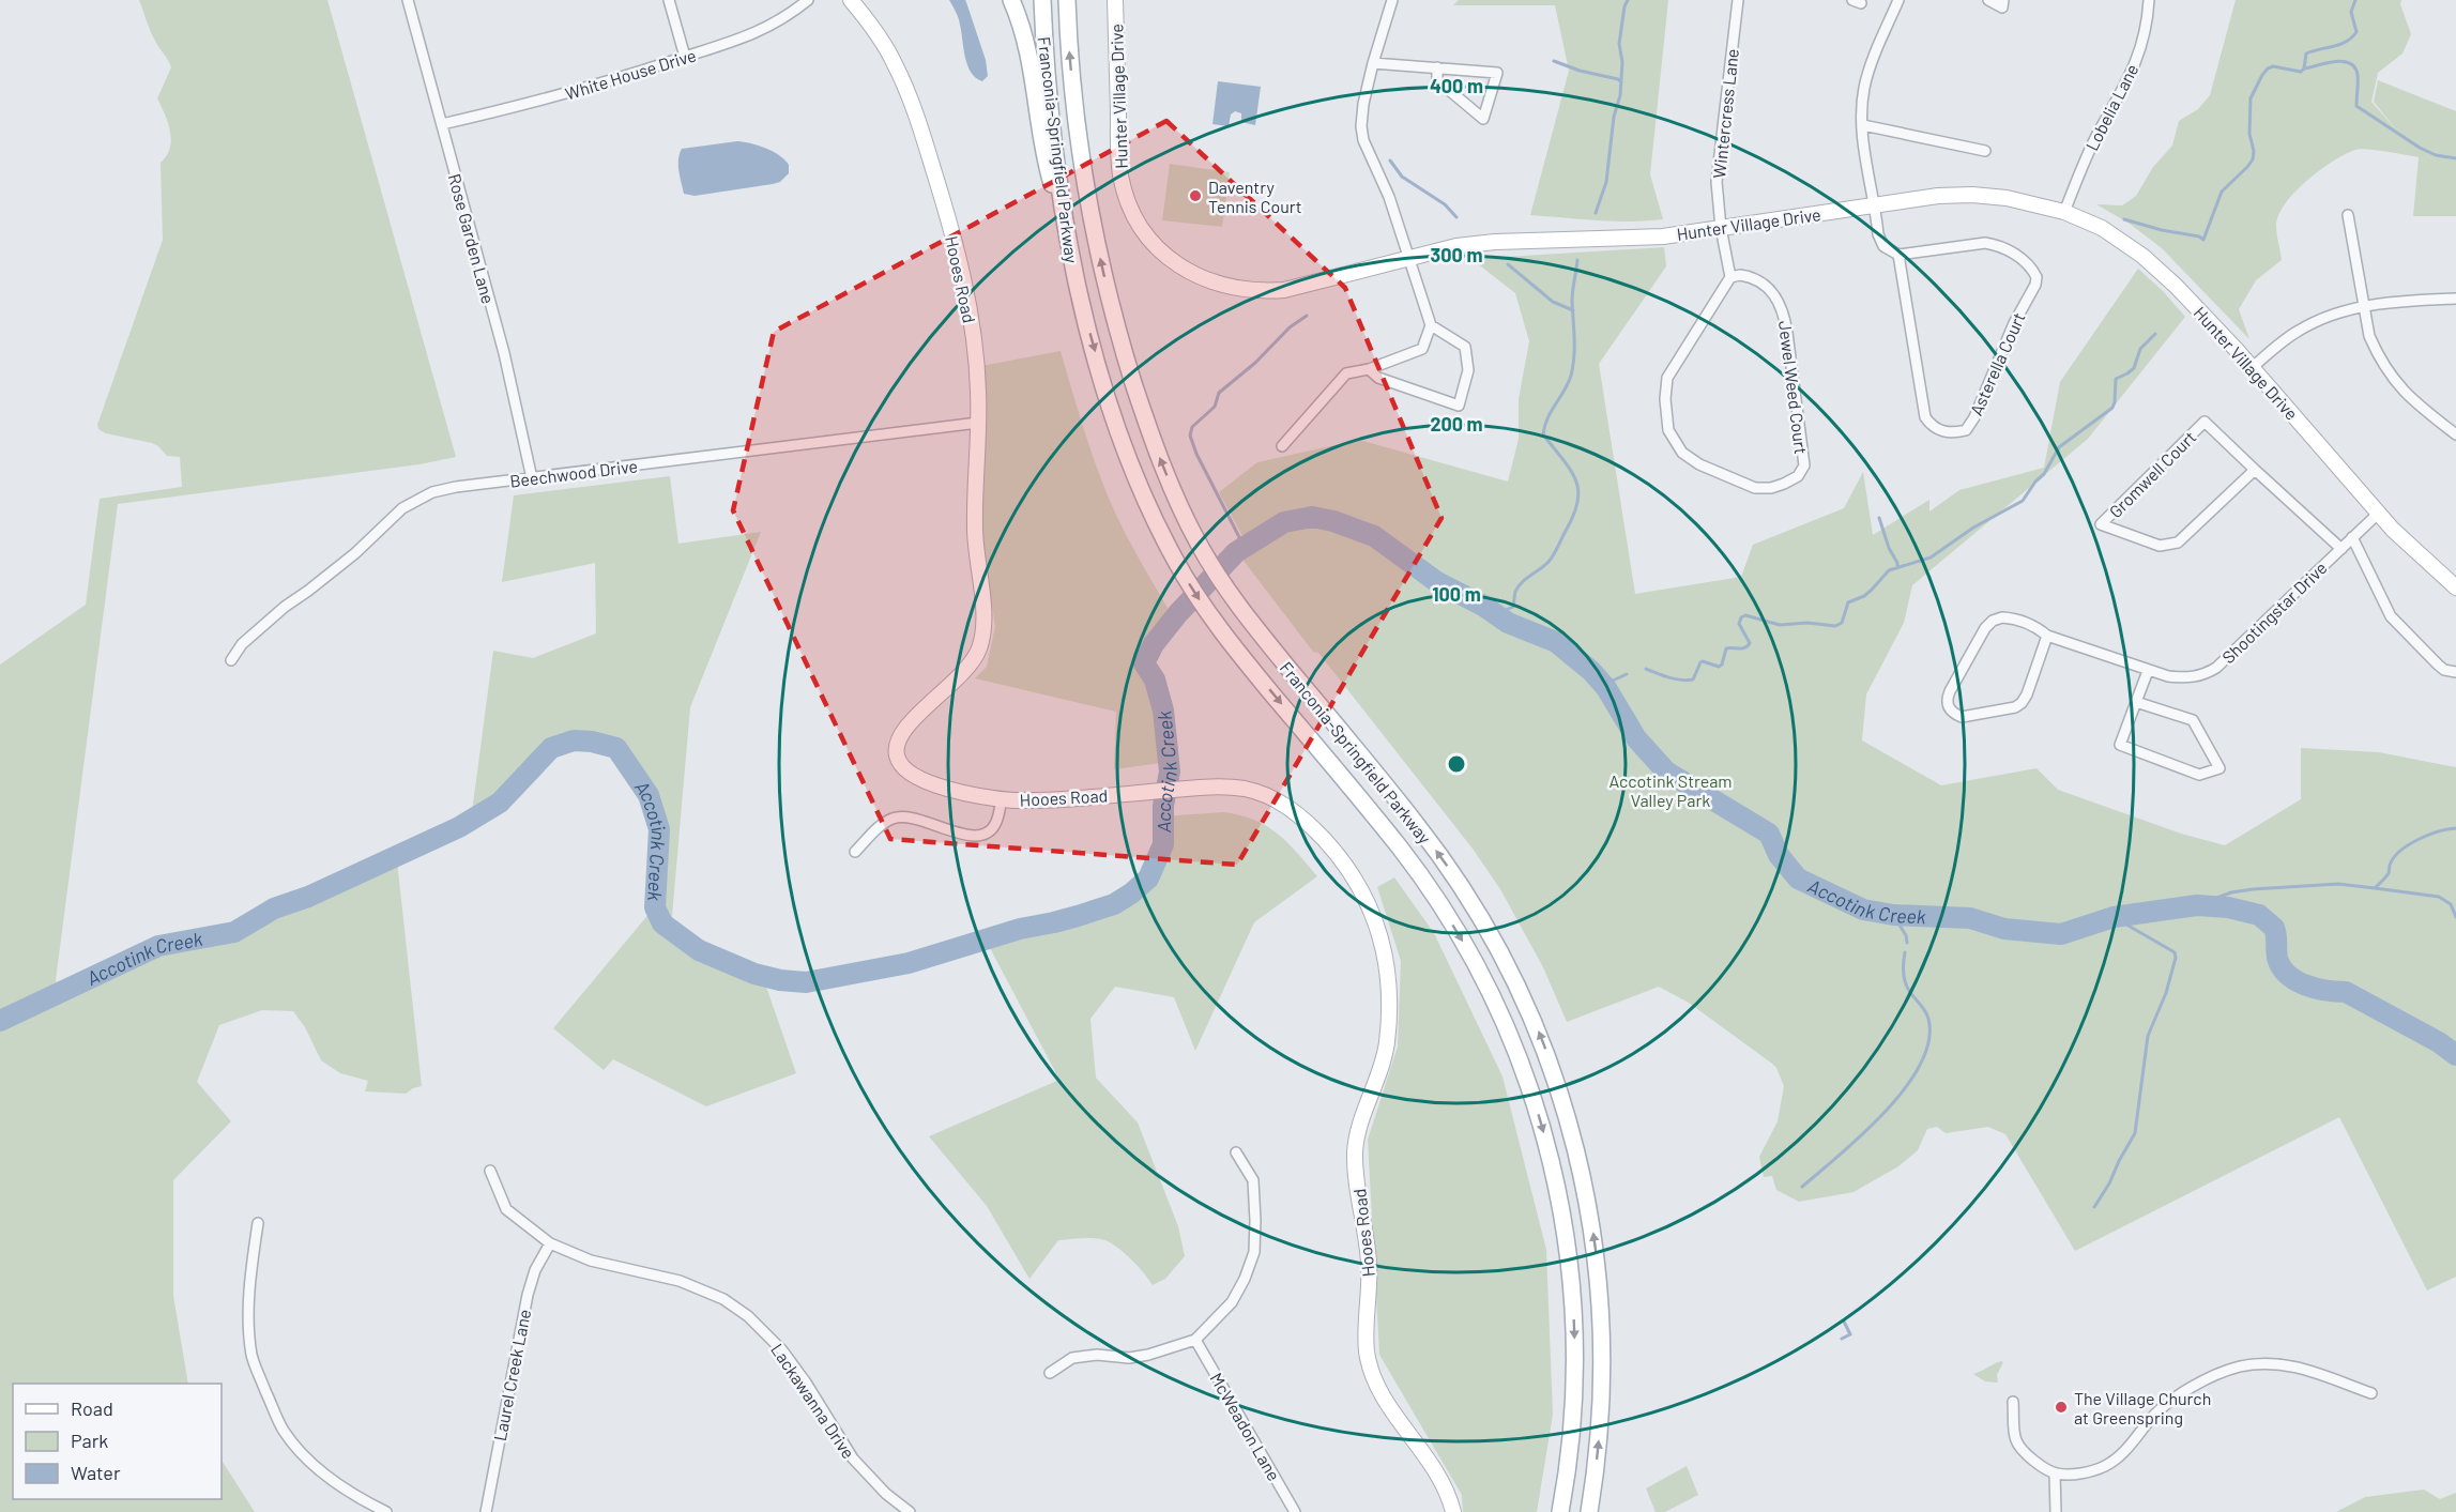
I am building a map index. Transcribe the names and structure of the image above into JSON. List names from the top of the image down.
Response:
{
  "streets": {
    "main road": ["Franconia-Springfield Parkway"],
    "street": [
      "White House Drive",
      "Hunter Village Drive",
      "Lobelia Lane",
      "Wintercress Lane",
      "Rose Garden Lane",
      "Hooes Road",
      "Asterella Court",
      "Jewel Weed Court",
      "Beechwood Drive",
      "Gromwell Court",
      "Shootingstar Drive",
      "Laurel Creek Lane",
      "Lackawanna Drive",
      "McWeadon Lane"
    ]
  },
  "crossings": [
    ["White House Drive", "Rose Garden Lane"],
    ["Hunter Village Drive", "Lobelia Lane"],
    ["Hunter Village Drive", "Wintercress Lane"],
    ["Hunter Village Drive", "Shootingstar Drive"],
    ["Rose Garden Lane", "Beechwood Drive"],
    ["Hooes Road", "Beechwood Drive"],
    ["Gromwell Court", "Shootingstar Drive"],
    ["Laurel Creek Lane", "Lackawanna Drive"]
  ],
  "water": ["Accotink Creek"],
  "parks": ["Accotink Stream Valley Park"],
  "places": ["Daventry Tennis Court", "The Village Church at Greenspring"],
  "legend": ["Road", "Park", "Water"],
  "rings": [
    "400 m",
    "300 m",
    "200 m",
    "100 m"
  ]
}
